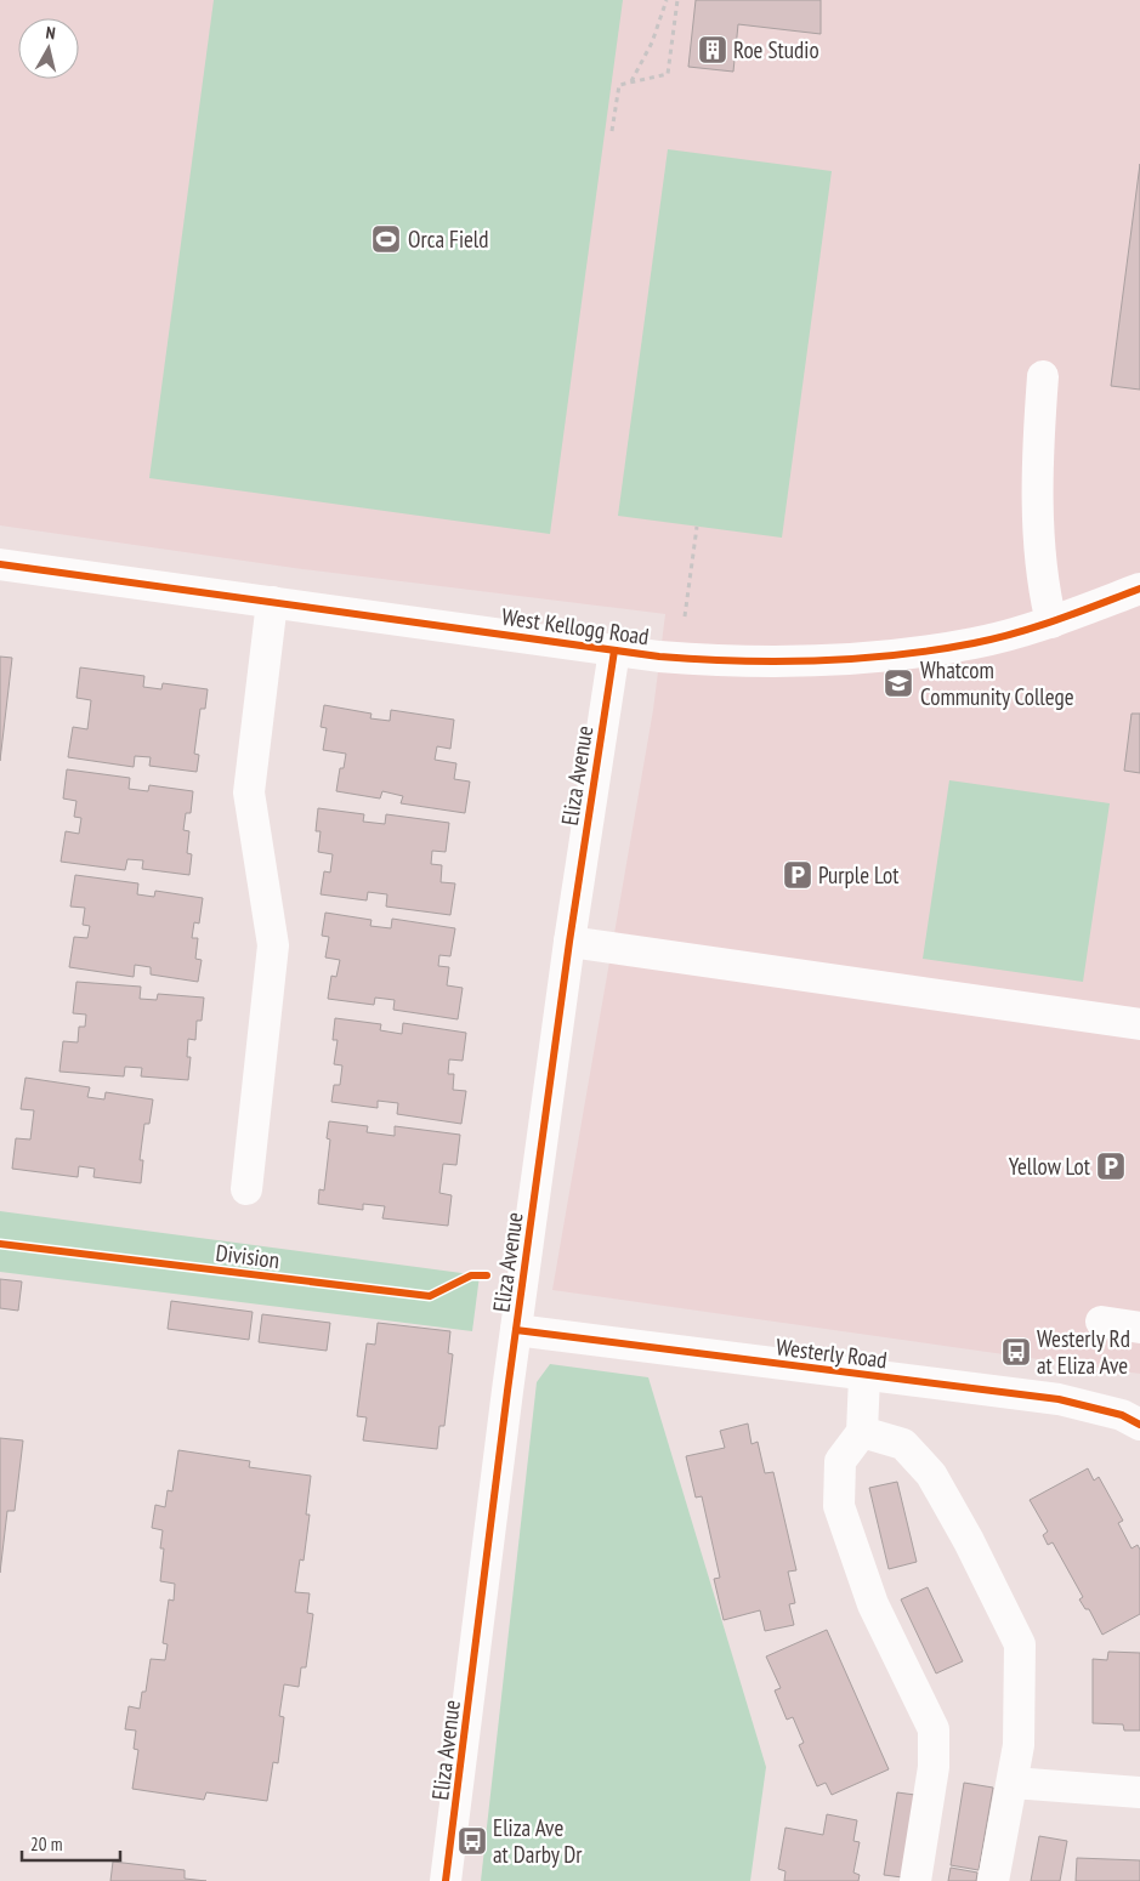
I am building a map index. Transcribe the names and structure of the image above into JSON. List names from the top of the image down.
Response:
{
  "streets": {
    "street": ["West Kellogg Road", "Eliza Avenue", "Westerly Road"],
    "cycle path": ["Division"]
  },
  "crossings": [
    ["West Kellogg Road", "Eliza Avenue"],
    ["Eliza Avenue", "Westerly Road"]
  ],
  "places": {
    "building": ["Roe Studio"],
    "sports": ["Orca Field"],
    "school or university": ["Whatcom Community College"],
    "parking": ["Purple Lot", "Yellow Lot"],
    "bus stop": ["Westerly Rd at Eliza Ave", "Eliza Ave at Darby Dr"]
  },
  "scale_bar": "20 m",
  "north": "top"
}
